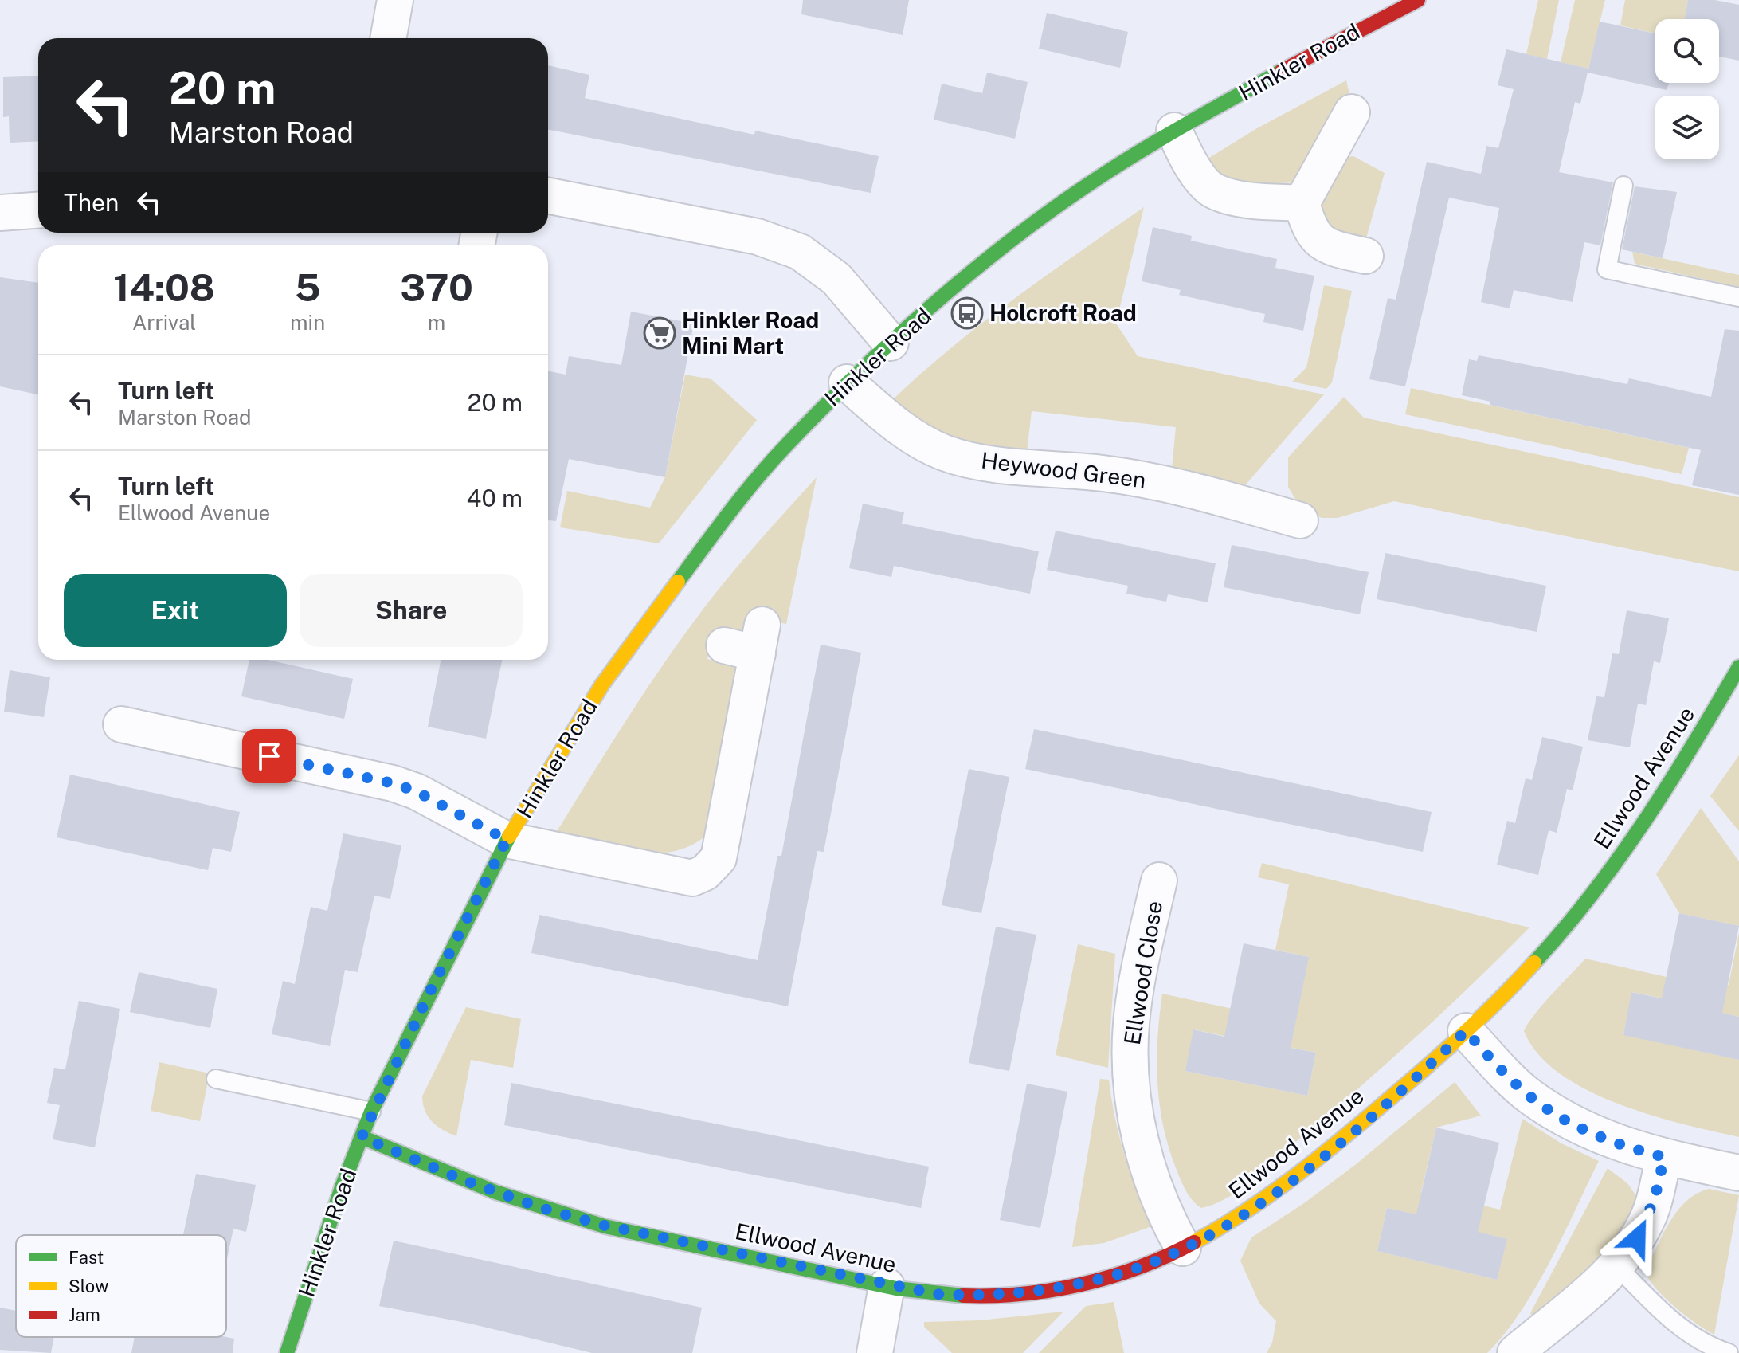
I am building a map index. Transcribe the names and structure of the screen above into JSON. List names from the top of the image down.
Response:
{
  "streets": {
    "street": [
      "Hinkler Road",
      "Heywood Green",
      "Ellwood Avenue",
      "Ellwood Close"
    ]
  },
  "crossings": [
    ["Hinkler Road", "Heywood Green"],
    ["Hinkler Road", "Ellwood Avenue"],
    ["Ellwood Avenue", "Ellwood Close"]
  ],
  "places": {
    "bus stop": ["Holcroft Road"],
    "supermarket": ["Hinkler Road Mini Mart"]
  },
  "legend": ["Fast", "Slow", "Jam"],
  "page": {
    "turn": ["20 m", "Marston Road"],
    "then": "Then",
    "eta": [
      "14:08",
      "Arrival",
      "5",
      "min",
      "370",
      "m"
    ],
    "list": [
      {
        "name": "Turn left",
        "note": "Marston Road",
        "value": "20 m"
      },
      {
        "name": "Turn left",
        "note": "Ellwood Avenue",
        "value": "40 m"
      }
    ],
    "buttons": ["Exit", "Share"]
  }
}
